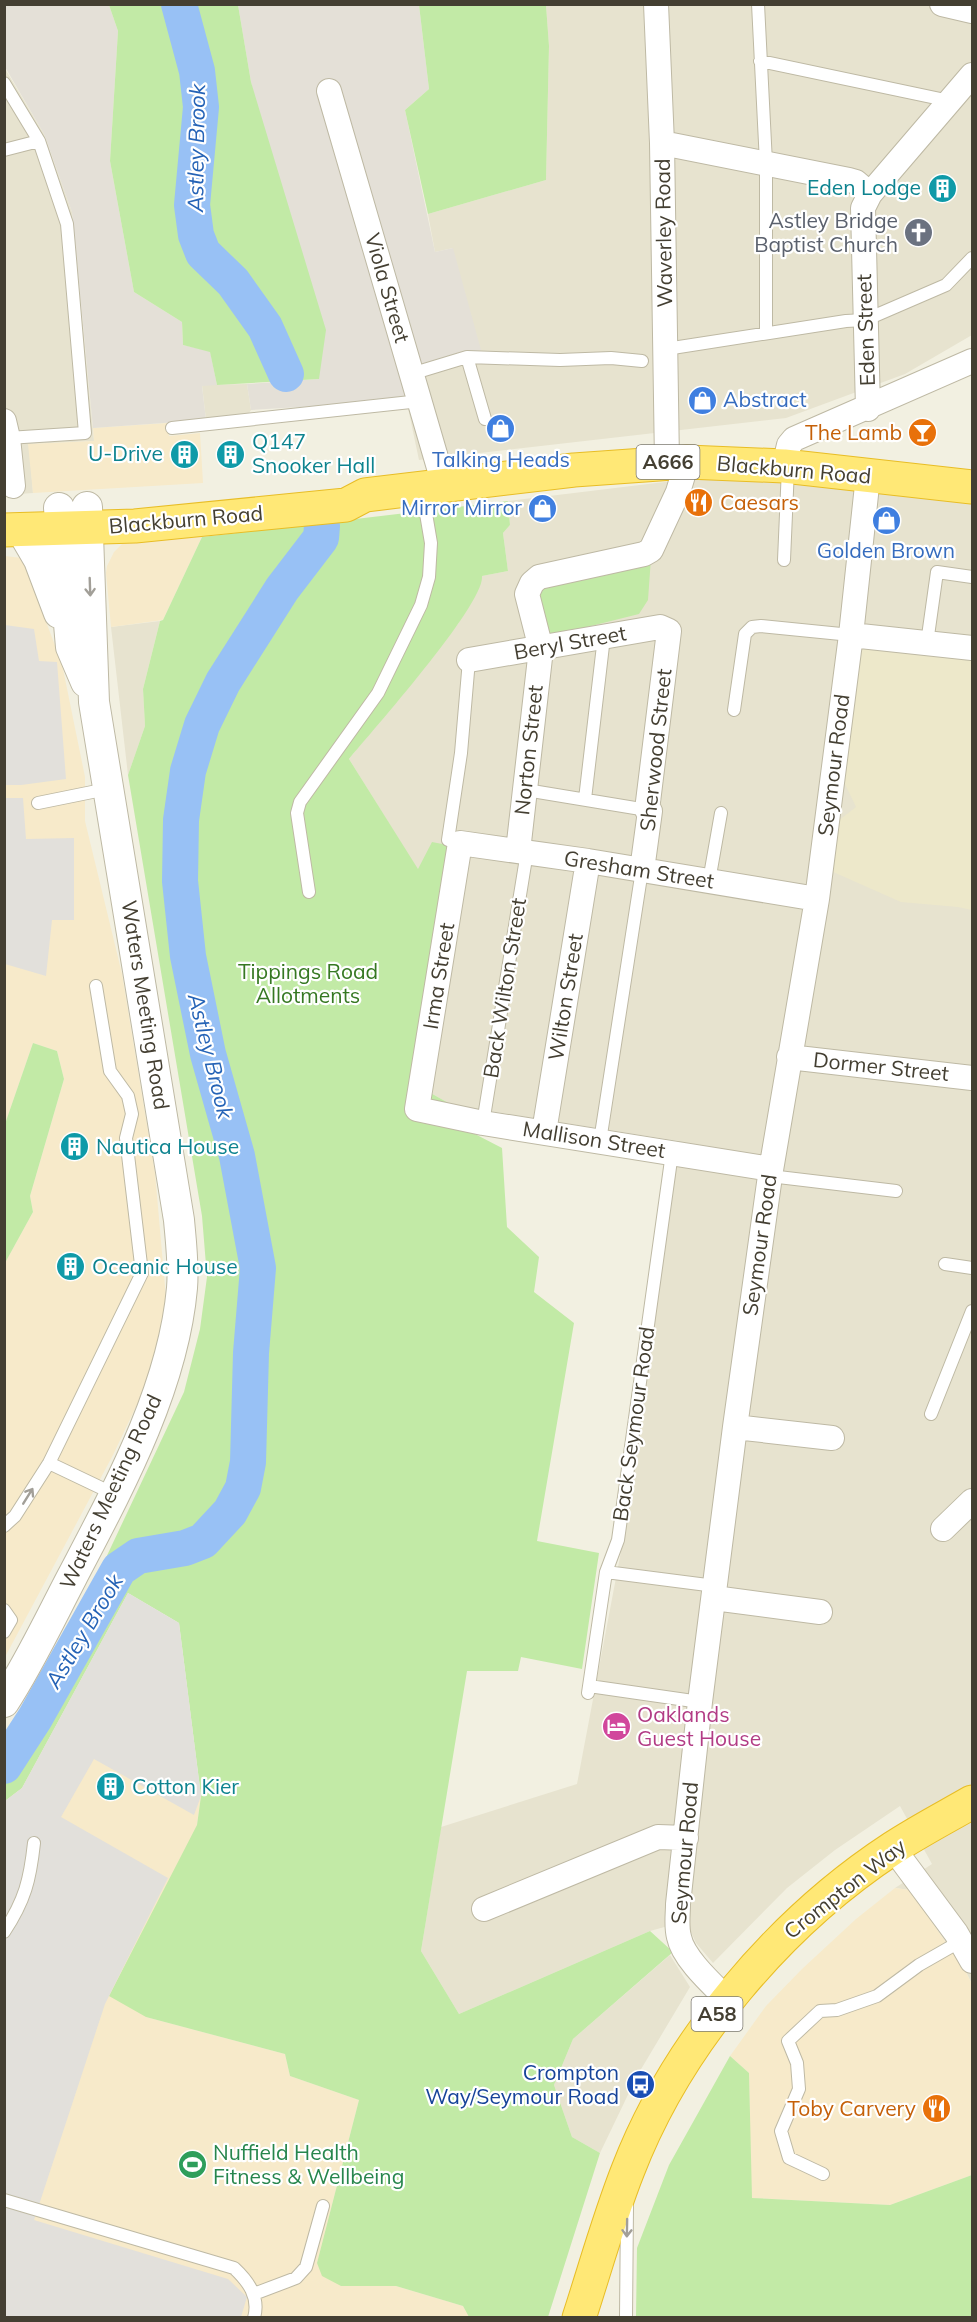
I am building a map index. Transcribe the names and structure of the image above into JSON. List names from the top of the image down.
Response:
{
  "streets": {
    "highway": [
      "A666",
      "Blackburn Road",
      "Crompton Way",
      "A58"
    ],
    "street": [
      "Waverley Road",
      "Viola Street",
      "Eden Street",
      "Beryl Street",
      "Norton Street",
      "Sherwood Street",
      "Seymour Road",
      "Gresham Street",
      "Irma Street",
      "Wilton Street",
      "Waters Meeting Road",
      "Dormer Street",
      "Mallison Street"
    ],
    "lane": ["Back Wilton Street", "Back Seymour Road"]
  },
  "crossings": [
    ["Waverley Road", "Blackburn Road"],
    ["Waverley Road", "Beryl Street"],
    ["Waverley Road", "Norton Street"],
    ["Viola Street", "Blackburn Road"],
    ["Blackburn Road", "Seymour Road"],
    ["Blackburn Road", "Waters Meeting Road"],
    ["Beryl Street", "Norton Street"],
    ["Beryl Street", "Sherwood Street"],
    ["Norton Street", "Gresham Street"],
    ["Norton Street", "Back Wilton Street"],
    ["Sherwood Street", "Gresham Street"],
    ["Seymour Road", "Gresham Street"],
    ["Seymour Road", "Dormer Street"],
    ["Seymour Road", "Mallison Street"],
    ["Seymour Road", "Back Seymour Road"],
    ["Seymour Road", "Crompton Way"],
    ["Gresham Street", "Irma Street"],
    ["Gresham Street", "Back Wilton Street"],
    ["Gresham Street", "Wilton Street"],
    ["Irma Street", "Mallison Street"],
    ["Back Wilton Street", "Mallison Street"],
    ["Wilton Street", "Mallison Street"],
    ["Mallison Street", "Back Seymour Road"]
  ],
  "water": ["Astley Brook"],
  "parks": ["Tippings Road Allotments"],
  "places": {
    "building": [
      "Eden Lodge",
      "U-Drive",
      "Q147 Snooker Hall",
      "Nautica House",
      "Oceanic House",
      "Cotton Kier"
    ],
    "church": ["Astley Bridge Baptist Church"],
    "shop": [
      "Abstract",
      "Talking Heads",
      "Mirror Mirror",
      "Golden Brown"
    ],
    "bar": ["The Lamb"],
    "restaurant": ["Caesars", "Toby Carvery"],
    "hotel": ["Oaklands Guest House"],
    "bus stop": ["Crompton Way/Seymour Road"],
    "sports": ["Nuffield Health Fitness & Wellbeing"]
  }
}
